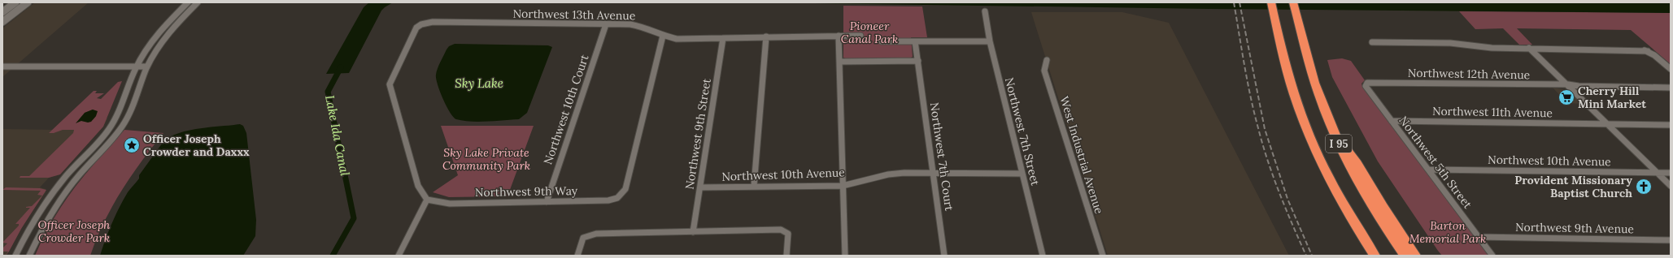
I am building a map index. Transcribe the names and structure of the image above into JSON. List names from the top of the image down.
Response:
{
  "streets": {
    "highway": ["I 95"],
    "street": [
      "Northwest 13th Avenue",
      "Northwest 12th Avenue",
      "Northwest 10th Court",
      "Northwest 11th Avenue",
      "Northwest 7th Street",
      "Northwest 9th Street",
      "West Industrial Avenue",
      "Northwest 7th Court",
      "Northwest 10th Avenue",
      "Northwest 5th Street",
      "Northwest 9th Way",
      "Northwest 9th Avenue"
    ]
  },
  "crossings": [
    ["Northwest 13th Avenue", "Northwest 10th Court"],
    ["Northwest 13th Avenue", "Northwest 9th Street"],
    ["Northwest 13th Avenue", "Northwest 9th Way"],
    ["Northwest 12th Avenue", "Northwest 5th Street"],
    ["Northwest 10th Court", "Northwest 9th Way"],
    ["Northwest 11th Avenue", "Northwest 5th Street"],
    ["Northwest 7th Street", "Northwest 10th Avenue"],
    ["Northwest 9th Street", "Northwest 10th Avenue"],
    ["Northwest 7th Court", "Northwest 10th Avenue"],
    ["Northwest 10th Avenue", "Northwest 5th Street"],
    ["Northwest 5th Street", "Northwest 9th Avenue"]
  ],
  "water": ["Sky Lake", "Lake Ida Canal"],
  "parks": [
    "Pioneer Canal Park",
    "Sky Lake Private Community Park",
    "Officer Joseph Crowder Park",
    "Barton Memorial Park"
  ],
  "places": {
    "supermarket": ["Cherry Hill Mini Market"],
    "place": ["Officer Joseph Crowder and Daxxx"],
    "church": ["Provident Missionary Baptist Church"]
  }
}
